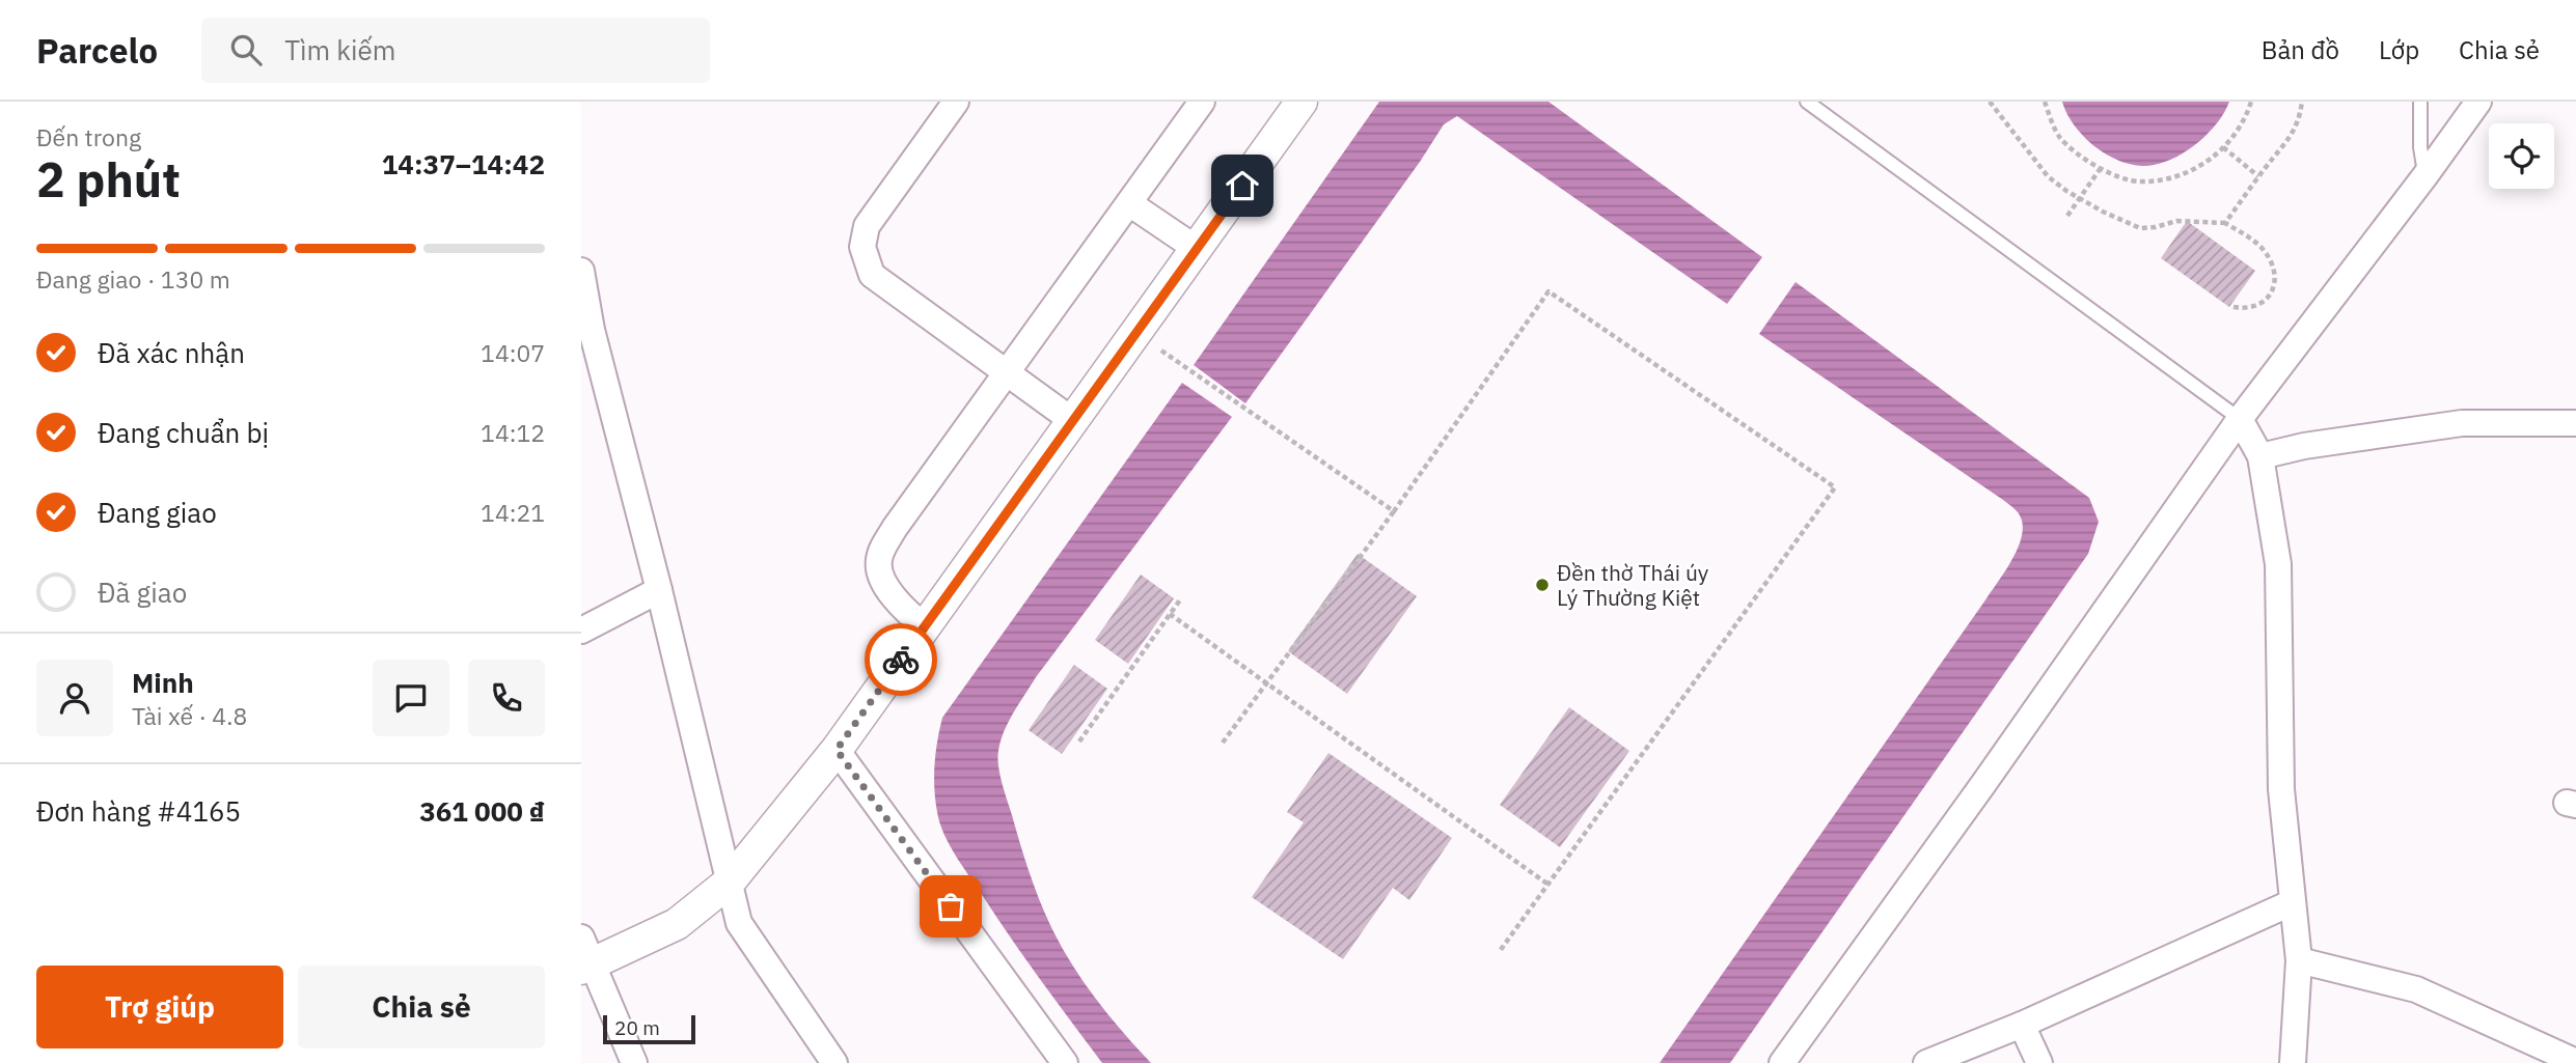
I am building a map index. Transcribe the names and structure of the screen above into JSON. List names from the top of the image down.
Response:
{
  "places": ["Đền thờ Thái úy Lý Thường Kiệt"],
  "scale_bar": "20 m",
  "page": {
    "header": "Parcelo",
    "search": "Tìm kiếm",
    "nav": ["Bản đồ", "Lớp", "Chia sẻ"],
    "heading": ["2 phút", "Đến trong", "14:37–14:42"],
    "panel": [
      "Minh",
      "Tài xế · 4.8",
      "Đơn hàng #4165",
      "361 000 ₫"
    ],
    "bar": "Đang giao · 130 m",
    "list": [
      ["Đã xác nhận", "14:07"],
      ["Đang chuẩn bị", "14:12"],
      ["Đang giao", "14:21"],
      "Đã giao"
    ],
    "buttons": ["Trợ giúp", "Chia sẻ"],
    "scale": "20 m"
  }
}
